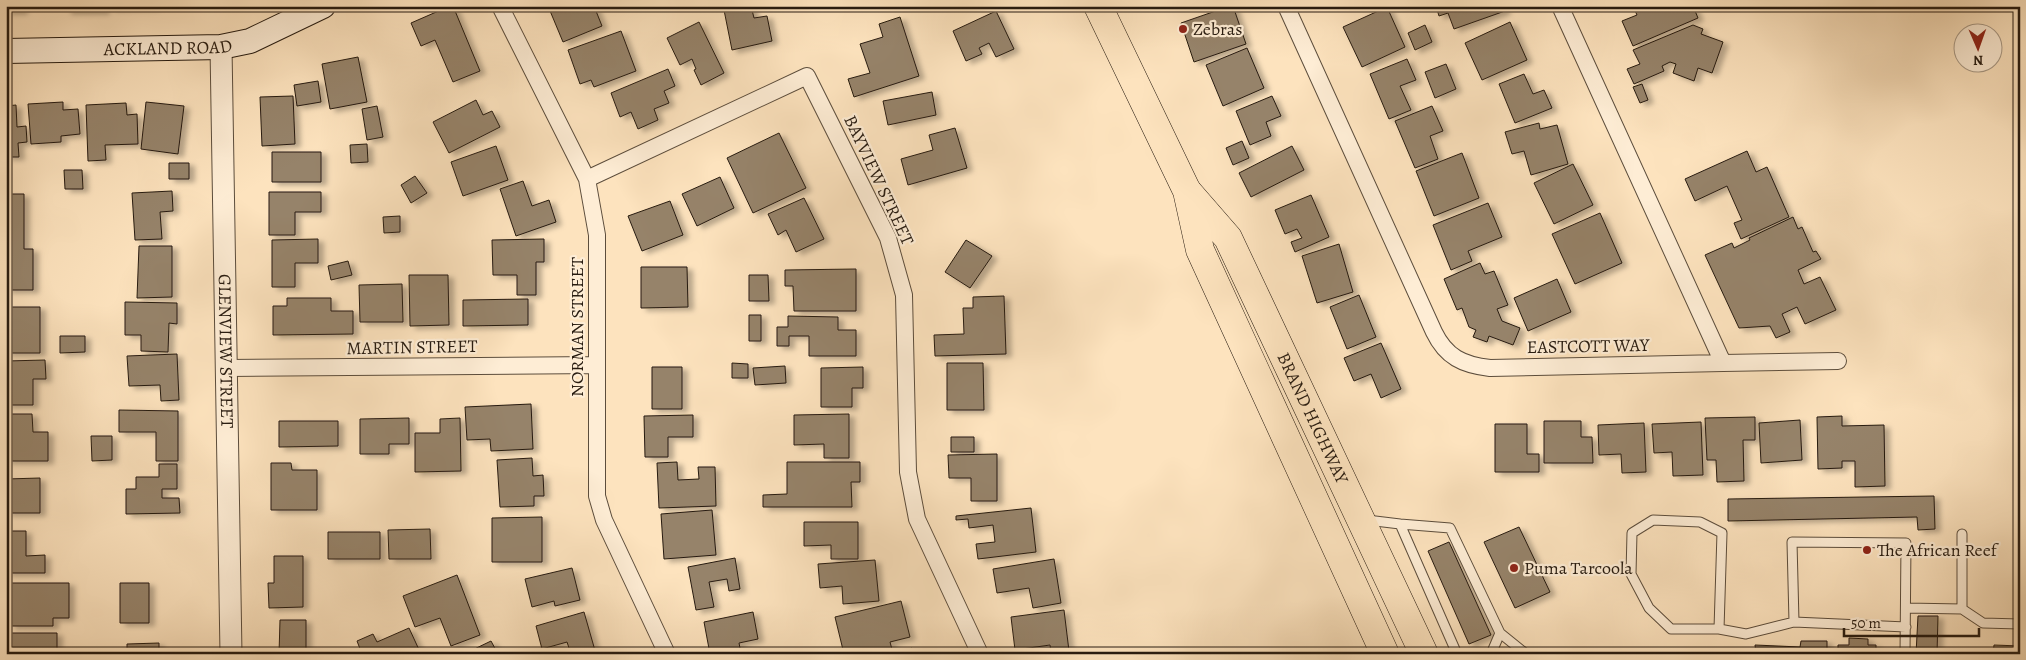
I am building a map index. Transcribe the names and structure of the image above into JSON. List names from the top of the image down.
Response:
{
  "streets": {
    "highway": ["BRAND HIGHWAY"],
    "main road": ["ACKLAND ROAD"],
    "street": [
      "BAYVIEW STREET",
      "NORMAN STREET",
      "EASTCOTT WAY",
      "MARTIN STREET",
      "GLENVIEW STREET"
    ]
  },
  "crossings": [
    ["ACKLAND ROAD", "GLENVIEW STREET"],
    ["BAYVIEW STREET", "NORMAN STREET"],
    ["NORMAN STREET", "MARTIN STREET"],
    ["MARTIN STREET", "GLENVIEW STREET"]
  ],
  "places": ["Zebras", "The African Reef", "Puma Tarcoola"],
  "scale_bar": "50 m",
  "north": "bottom"
}
